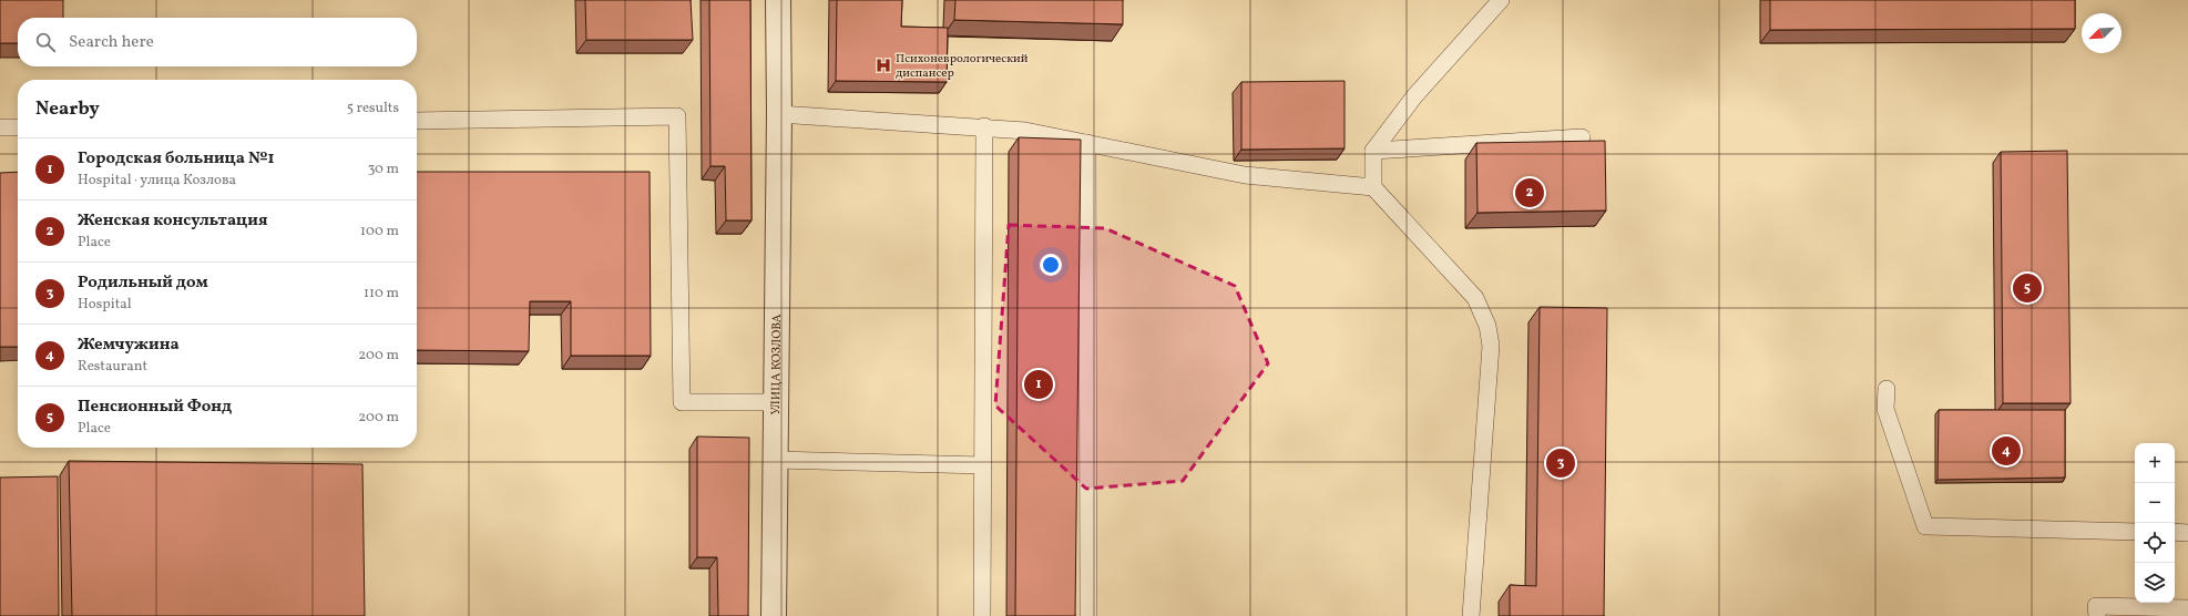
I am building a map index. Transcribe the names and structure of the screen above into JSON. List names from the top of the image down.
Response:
{
  "streets": {
    "street": ["УЛИЦА КОЗЛОВА"]
  },
  "places": {
    "hospital": ["Психоневрологический диспансер"]
  },
  "north": "bottom left",
  "page": {
    "search": "Search here",
    "heading": ["Nearby", "5 results"],
    "list": [
      {
        "mark": "1",
        "name": "Городская больница №1",
        "note": "Hospital · улица Козлова",
        "value": "30 m"
      },
      {
        "mark": "2",
        "name": "Женская консультация",
        "note": "Place",
        "value": "100 m"
      },
      {
        "mark": "3",
        "name": "Родильный дом",
        "note": "Hospital",
        "value": "110 m"
      },
      {
        "mark": "4",
        "name": "Жемчужина",
        "note": "Restaurant",
        "value": "200 m"
      },
      {
        "mark": "5",
        "name": "Пенсионный Фонд",
        "note": "Place",
        "value": "200 m"
      }
    ],
    "pins": [
      "2",
      "5",
      "1",
      "4",
      "3"
    ],
    "map_buttons": ["+", "−"]
  }
}
